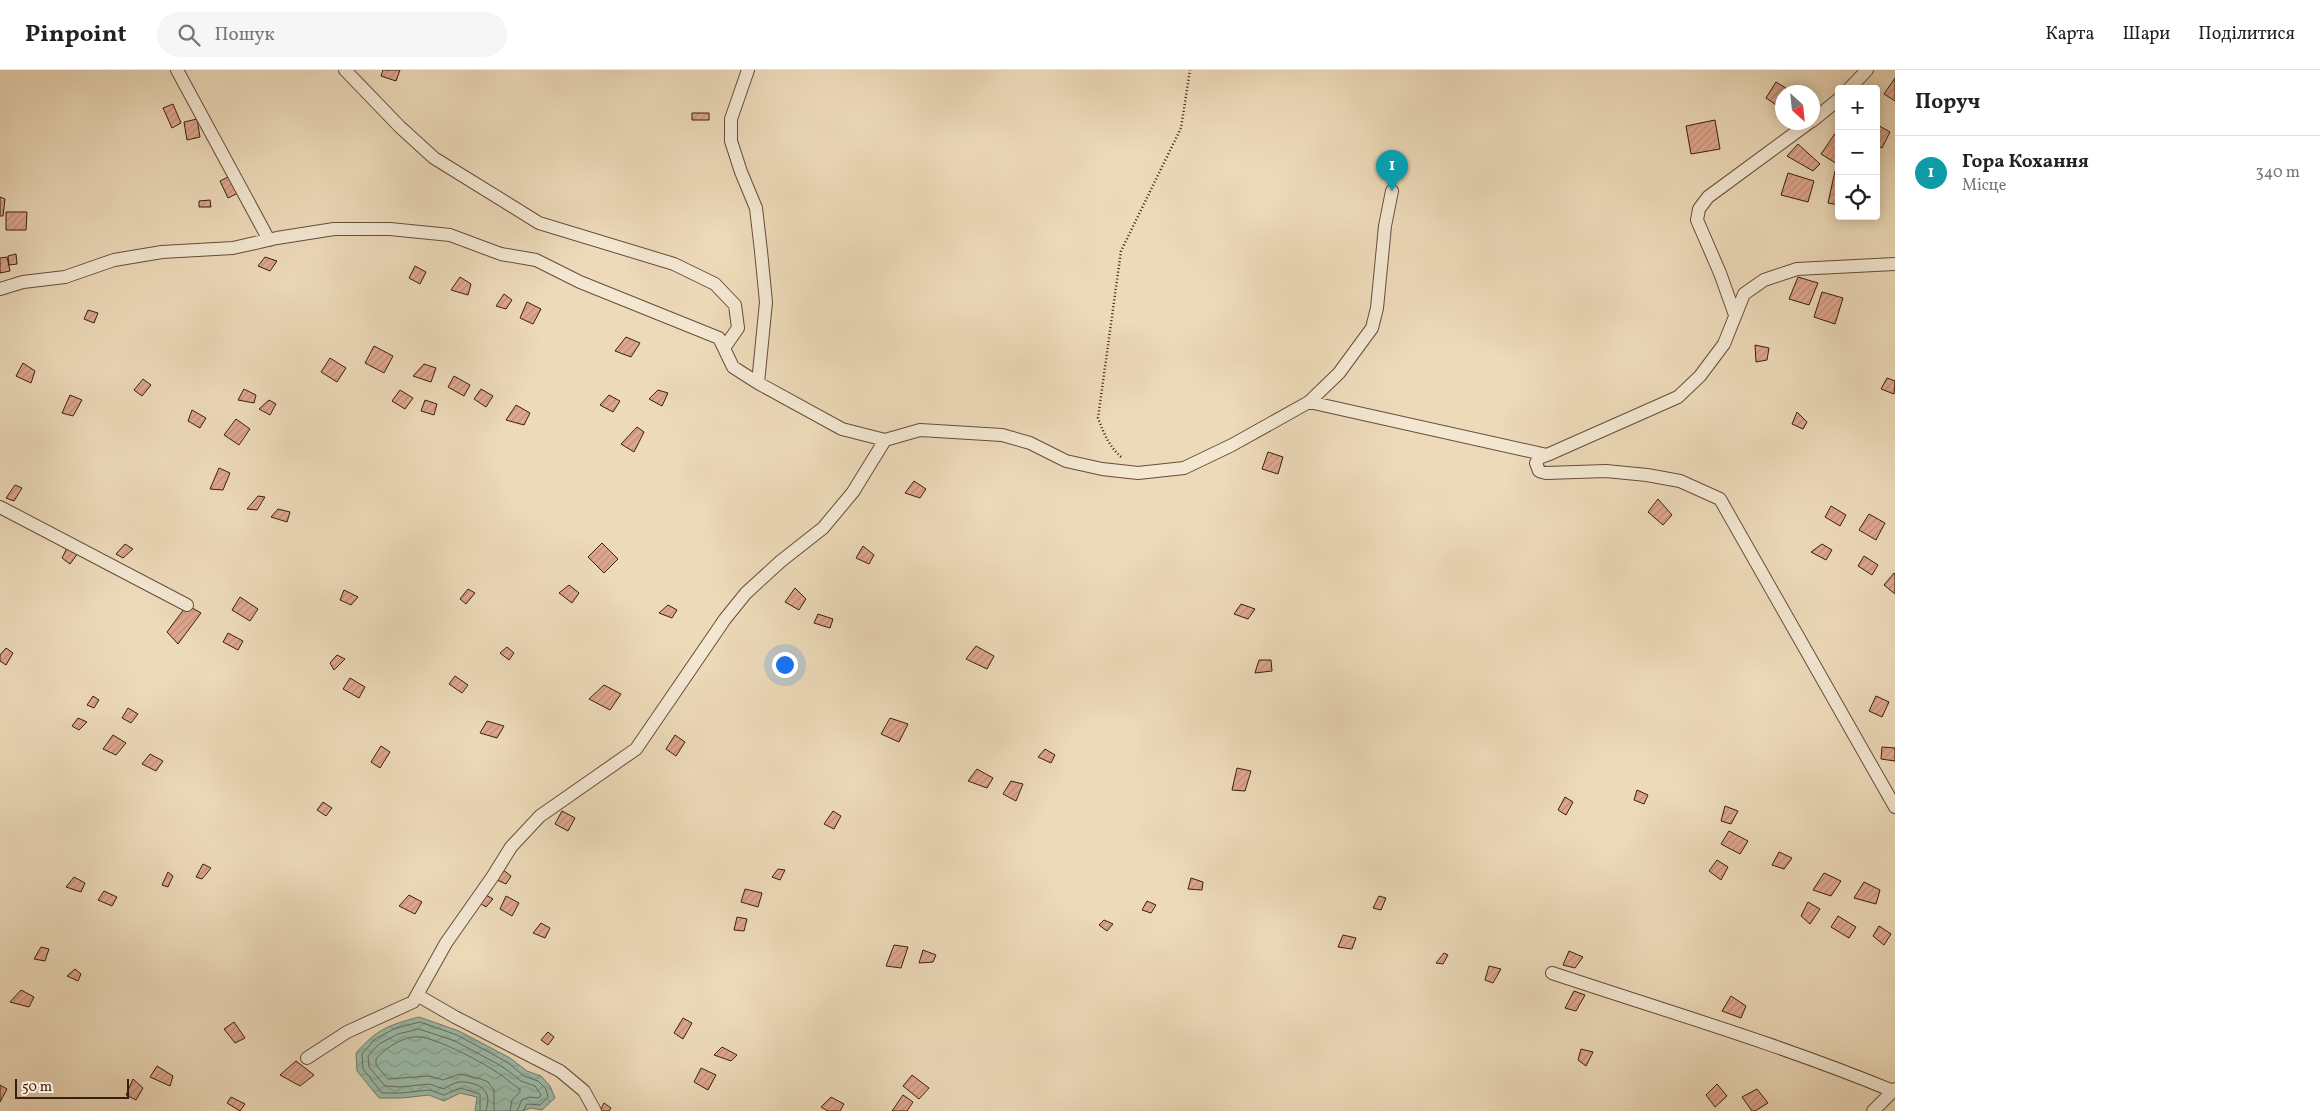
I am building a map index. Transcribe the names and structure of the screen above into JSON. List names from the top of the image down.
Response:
{
  "scale_bar": "50 m",
  "north": "bottom right",
  "page": {
    "header": "Pinpoint",
    "search": "Пошук",
    "nav": ["Карта", "Шари", "Поділитися"],
    "heading": "Поруч",
    "map_buttons": ["+", "−"],
    "list": [
      {
        "mark": "1",
        "name": "Гора Кохання",
        "note": "Місце",
        "value": "340 m"
      }
    ],
    "pins": "1",
    "scale": "50 m"
  }
}
